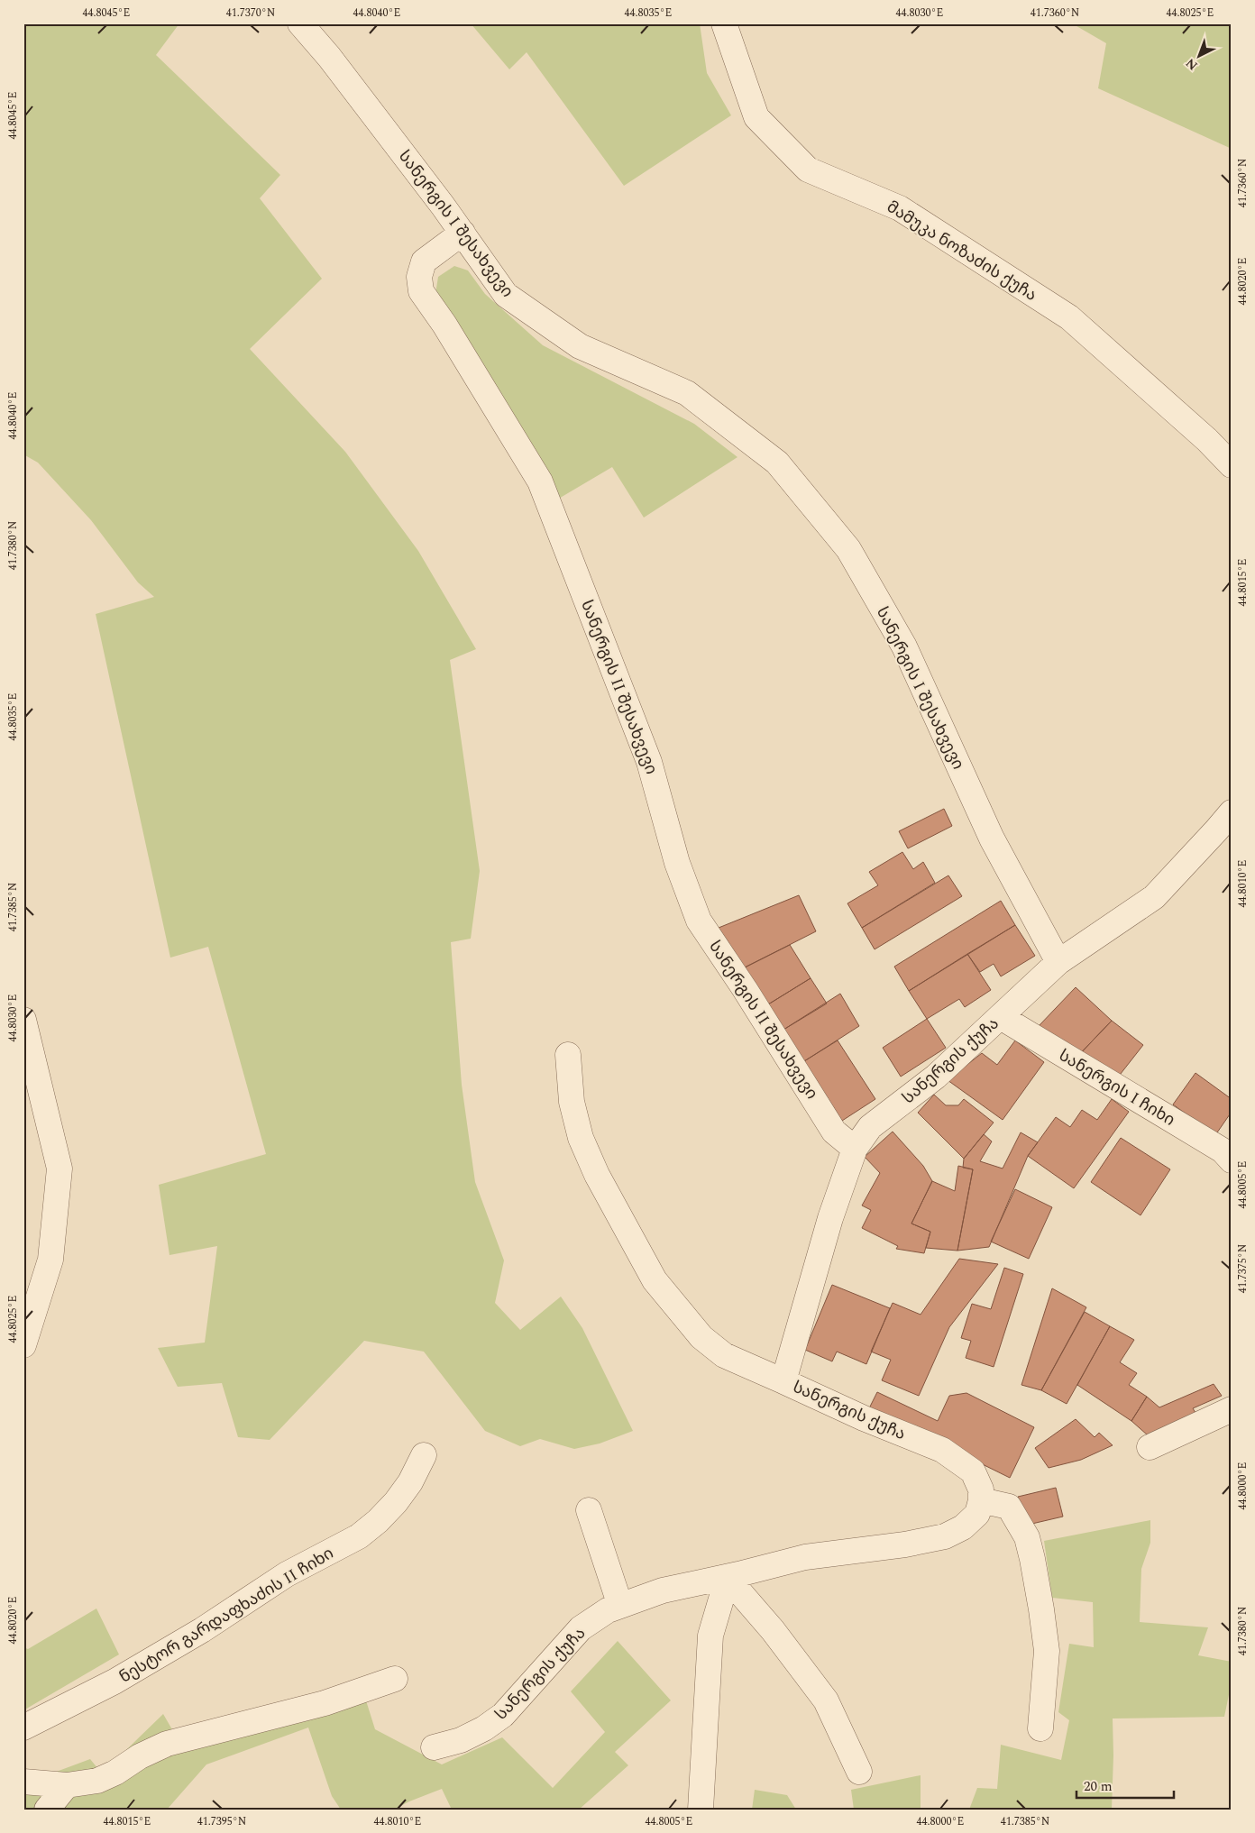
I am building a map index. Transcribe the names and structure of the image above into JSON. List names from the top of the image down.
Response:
{
  "streets": {
    "street": [
      "სანერგის I შესახვევი",
      "მამუკა ნოზაძის ქუჩა",
      "სანერგის II შესახვევი",
      "სანერგის ქუჩა",
      "სანერგის I ჩიხი",
      "ნესტორ გარდაფხაძის II ჩიხი"
    ]
  },
  "crossings": [
    ["სანერგის I შესახვევი", "სანერგის II შესახვევი"],
    ["სანერგის I შესახვევი", "სანერგის ქუჩა"],
    ["სანერგის II შესახვევი", "სანერგის ქუჩა"],
    ["სანერგის ქუჩა", "სანერგის I ჩიხი"]
  ],
  "scale_bar": "20 m",
  "north": "bottom left",
  "coordinates": [
    "44.8045°E",
    "41.7370°N",
    "44.8040°E",
    "44.8035°E",
    "44.8030°E",
    "41.7360°N",
    "44.8025°E",
    "44.8020°E",
    "41.7380°N",
    "44.8015°E",
    "44.8010°E",
    "41.7385°N",
    "44.8005°E",
    "41.7375°N",
    "44.8000°E",
    "41.7395°N"
  ]
}
